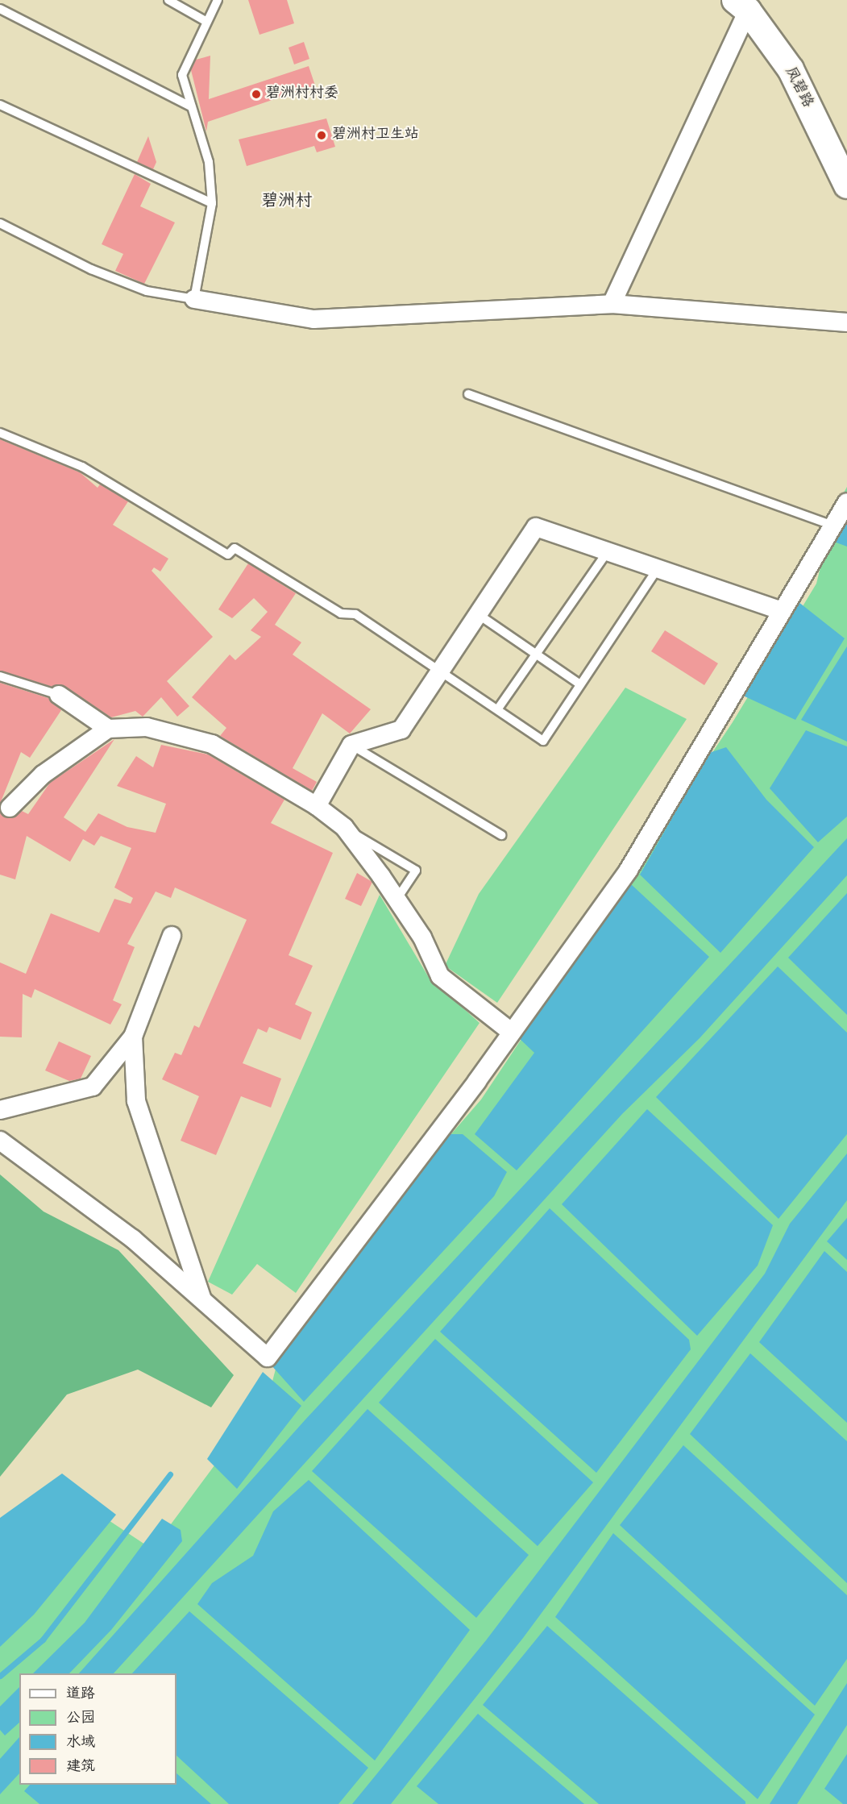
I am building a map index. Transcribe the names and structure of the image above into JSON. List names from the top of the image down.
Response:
{
  "streets": {
    "main road": ["凤碧路"]
  },
  "districts": ["碧洲村"],
  "places": ["碧洲村村委", "碧洲村卫生站"],
  "legend": [
    "道路",
    "公园",
    "水域",
    "建筑"
  ]
}
